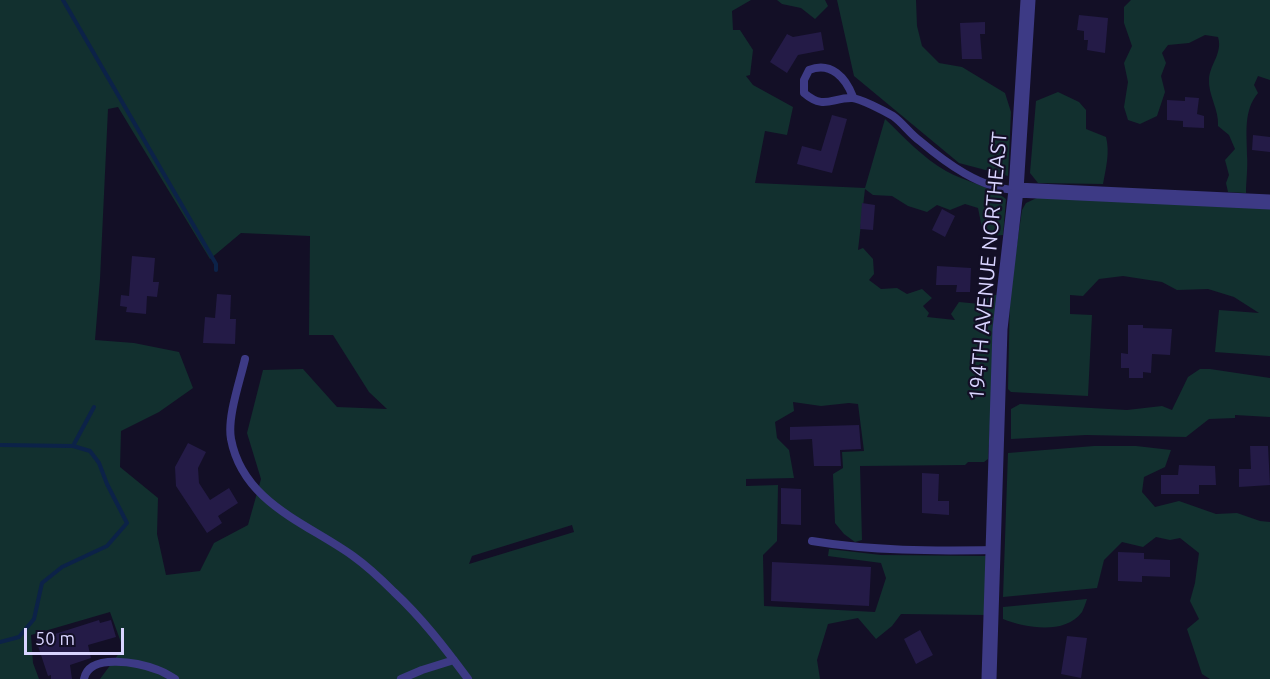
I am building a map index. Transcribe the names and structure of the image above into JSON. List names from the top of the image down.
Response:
{
  "streets": {
    "street": ["194TH AVENUE NORTHEAST"]
  },
  "scale_bar": "50 m"
}
